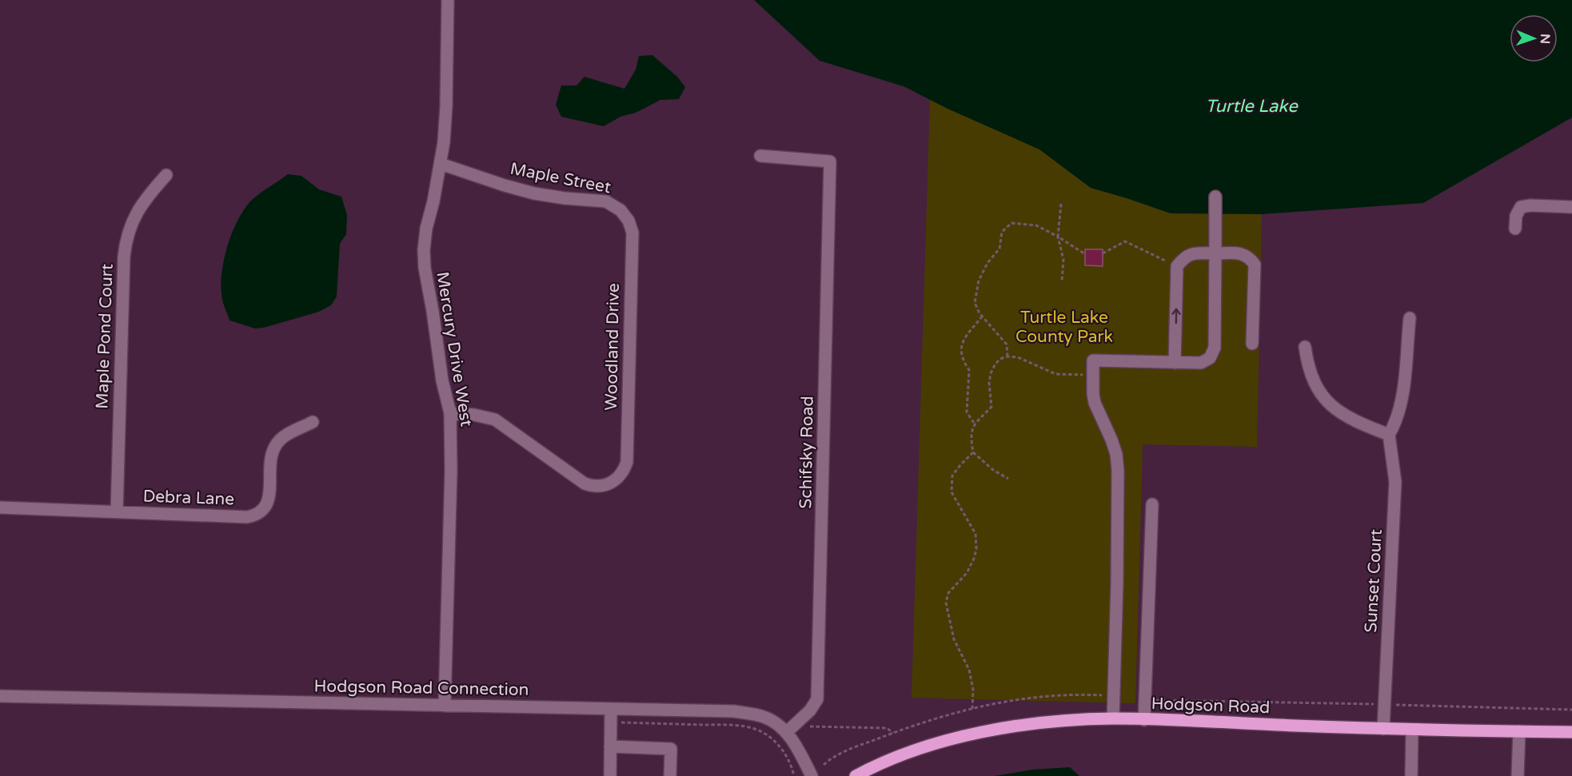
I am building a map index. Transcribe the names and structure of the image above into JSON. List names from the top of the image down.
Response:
{
  "streets": {
    "main road": ["Hodgson Road"],
    "street": [
      "Maple Street",
      "Maple Pond Court",
      "Woodland Drive",
      "Mercury Drive West",
      "Schifsky Road",
      "Debra Lane",
      "Sunset Court",
      "Hodgson Road Connection"
    ]
  },
  "crossings": [
    ["Maple Street", "Woodland Drive"],
    ["Maple Street", "Mercury Drive West"],
    ["Maple Pond Court", "Debra Lane"],
    ["Woodland Drive", "Mercury Drive West"],
    ["Mercury Drive West", "Hodgson Road Connection"],
    ["Schifsky Road", "Hodgson Road Connection"],
    ["Sunset Court", "Hodgson Road"]
  ],
  "water": ["Turtle Lake"],
  "parks": ["Turtle Lake County Park"],
  "north": "right"
}
